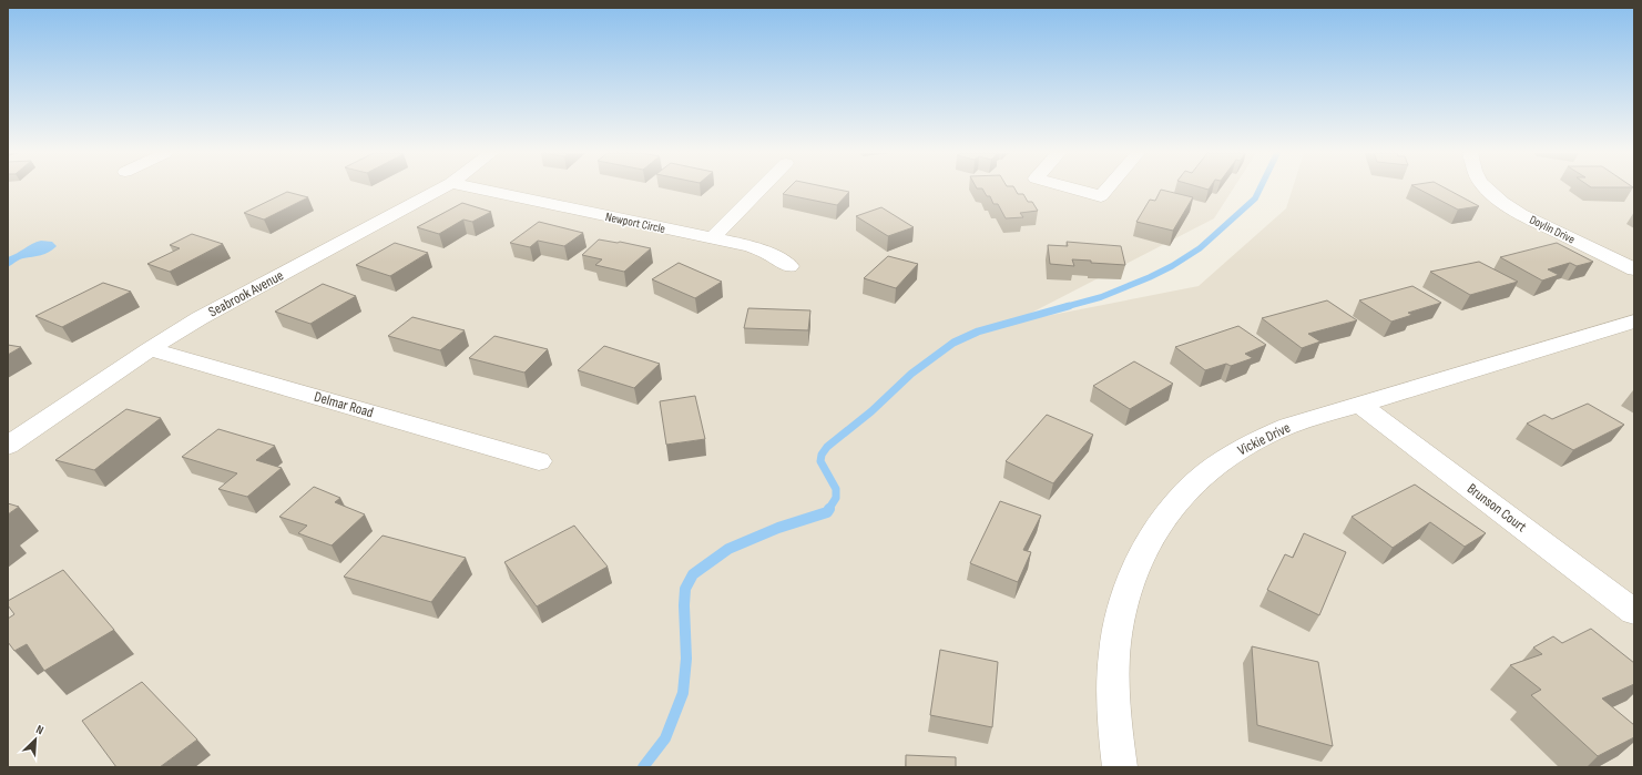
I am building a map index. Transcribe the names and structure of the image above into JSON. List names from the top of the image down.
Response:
{
  "streets": {
    "street": [
      "Newport Circle",
      "Doylin Drive",
      "Seabrook Avenue",
      "Delmar Road",
      "Vickie Drive",
      "Brunson Court"
    ]
  },
  "crossings": [
    ["Seabrook Avenue", "Delmar Road"],
    ["Vickie Drive", "Brunson Court"]
  ],
  "north": "top right"
}
